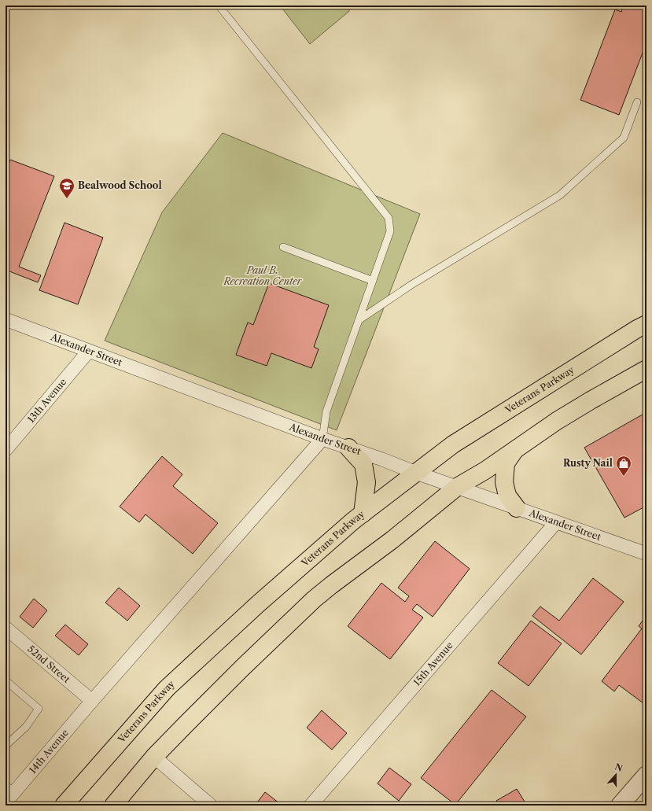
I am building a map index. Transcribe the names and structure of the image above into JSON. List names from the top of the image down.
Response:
{
  "streets": {
    "main road": ["Veterans Parkway"],
    "street": [
      "Alexander Street",
      "13th Avenue",
      "15th Avenue",
      "52nd Street",
      "14th Avenue"
    ]
  },
  "crossings": [
    ["Alexander Street", "Veterans Parkway"],
    ["Alexander Street", "13th Avenue"],
    ["Alexander Street", "15th Avenue"],
    ["52nd Street", "14th Avenue"]
  ],
  "parks": ["Paul B. Recreation Center"],
  "places": {
    "school or university": ["Bealwood School"],
    "shop": ["Rusty Nail"]
  },
  "north": "top"
}
